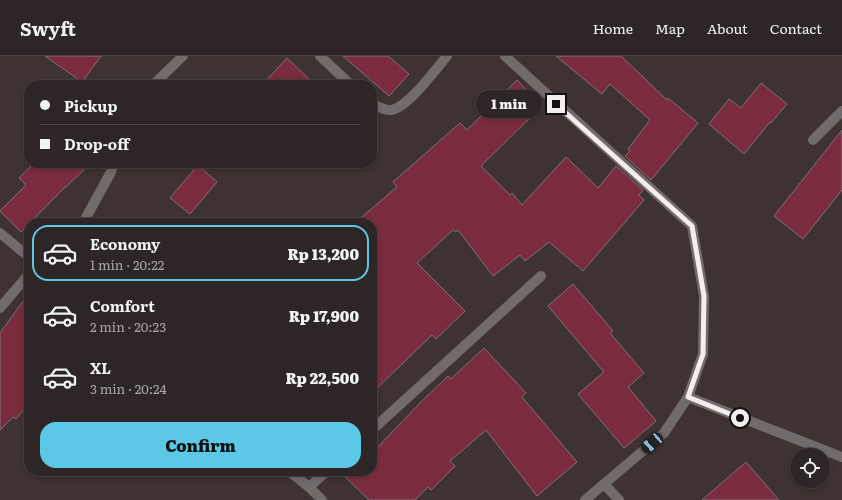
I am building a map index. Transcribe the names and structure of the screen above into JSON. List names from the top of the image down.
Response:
{
  "page": {
    "header": "Swyft",
    "nav": [
      "Home",
      "Map",
      "About",
      "Contact"
    ],
    "banner": ["Pickup", "Drop-off"],
    "bubble": "1 min",
    "list": [
      {
        "name": "Economy",
        "note": "1 min · 20:22",
        "value": "Rp 13,200"
      },
      {
        "name": "Comfort",
        "note": "2 min · 20:23",
        "value": "Rp 17,900"
      },
      {
        "name": "XL",
        "note": "3 min · 20:24",
        "value": "Rp 22,500"
      }
    ],
    "buttons": "Confirm"
  }
}
